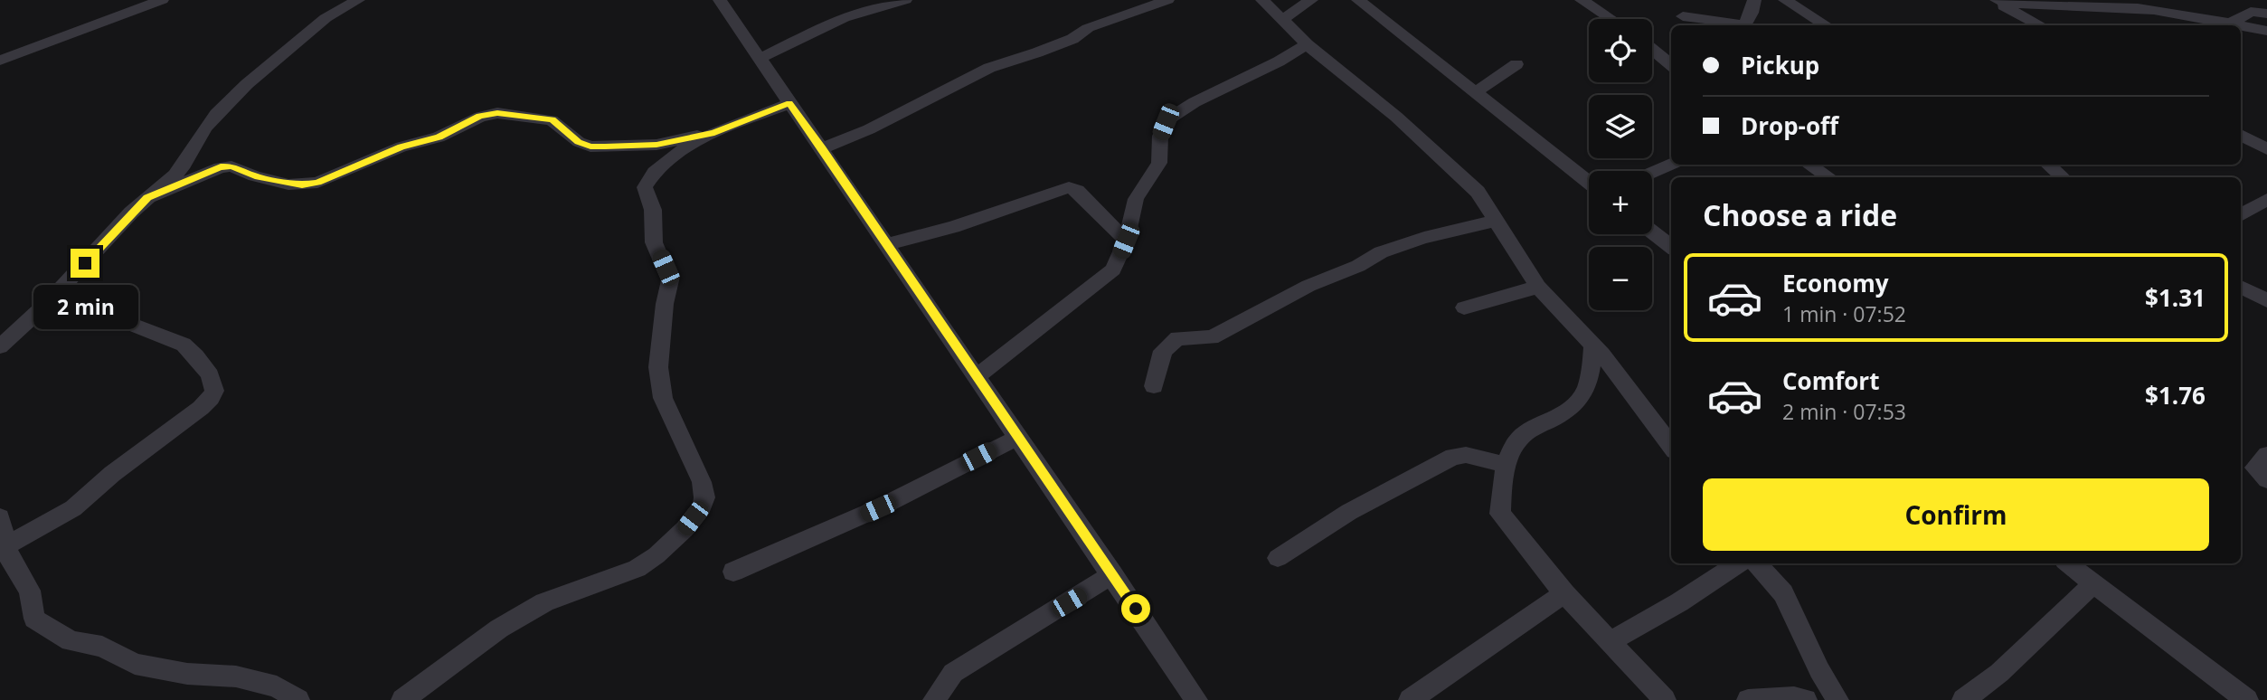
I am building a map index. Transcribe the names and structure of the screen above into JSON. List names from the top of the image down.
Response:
{
  "page": {
    "map_buttons": ["+", "−"],
    "banner": ["Pickup", "Drop-off"],
    "heading": "Choose a ride",
    "list": [
      {
        "name": "Economy",
        "note": "1 min · 07:52",
        "value": "$1.31"
      },
      {
        "name": "Comfort",
        "note": "2 min · 07:53",
        "value": "$1.76"
      }
    ],
    "bubble": "2 min",
    "buttons": "Confirm"
  }
}
